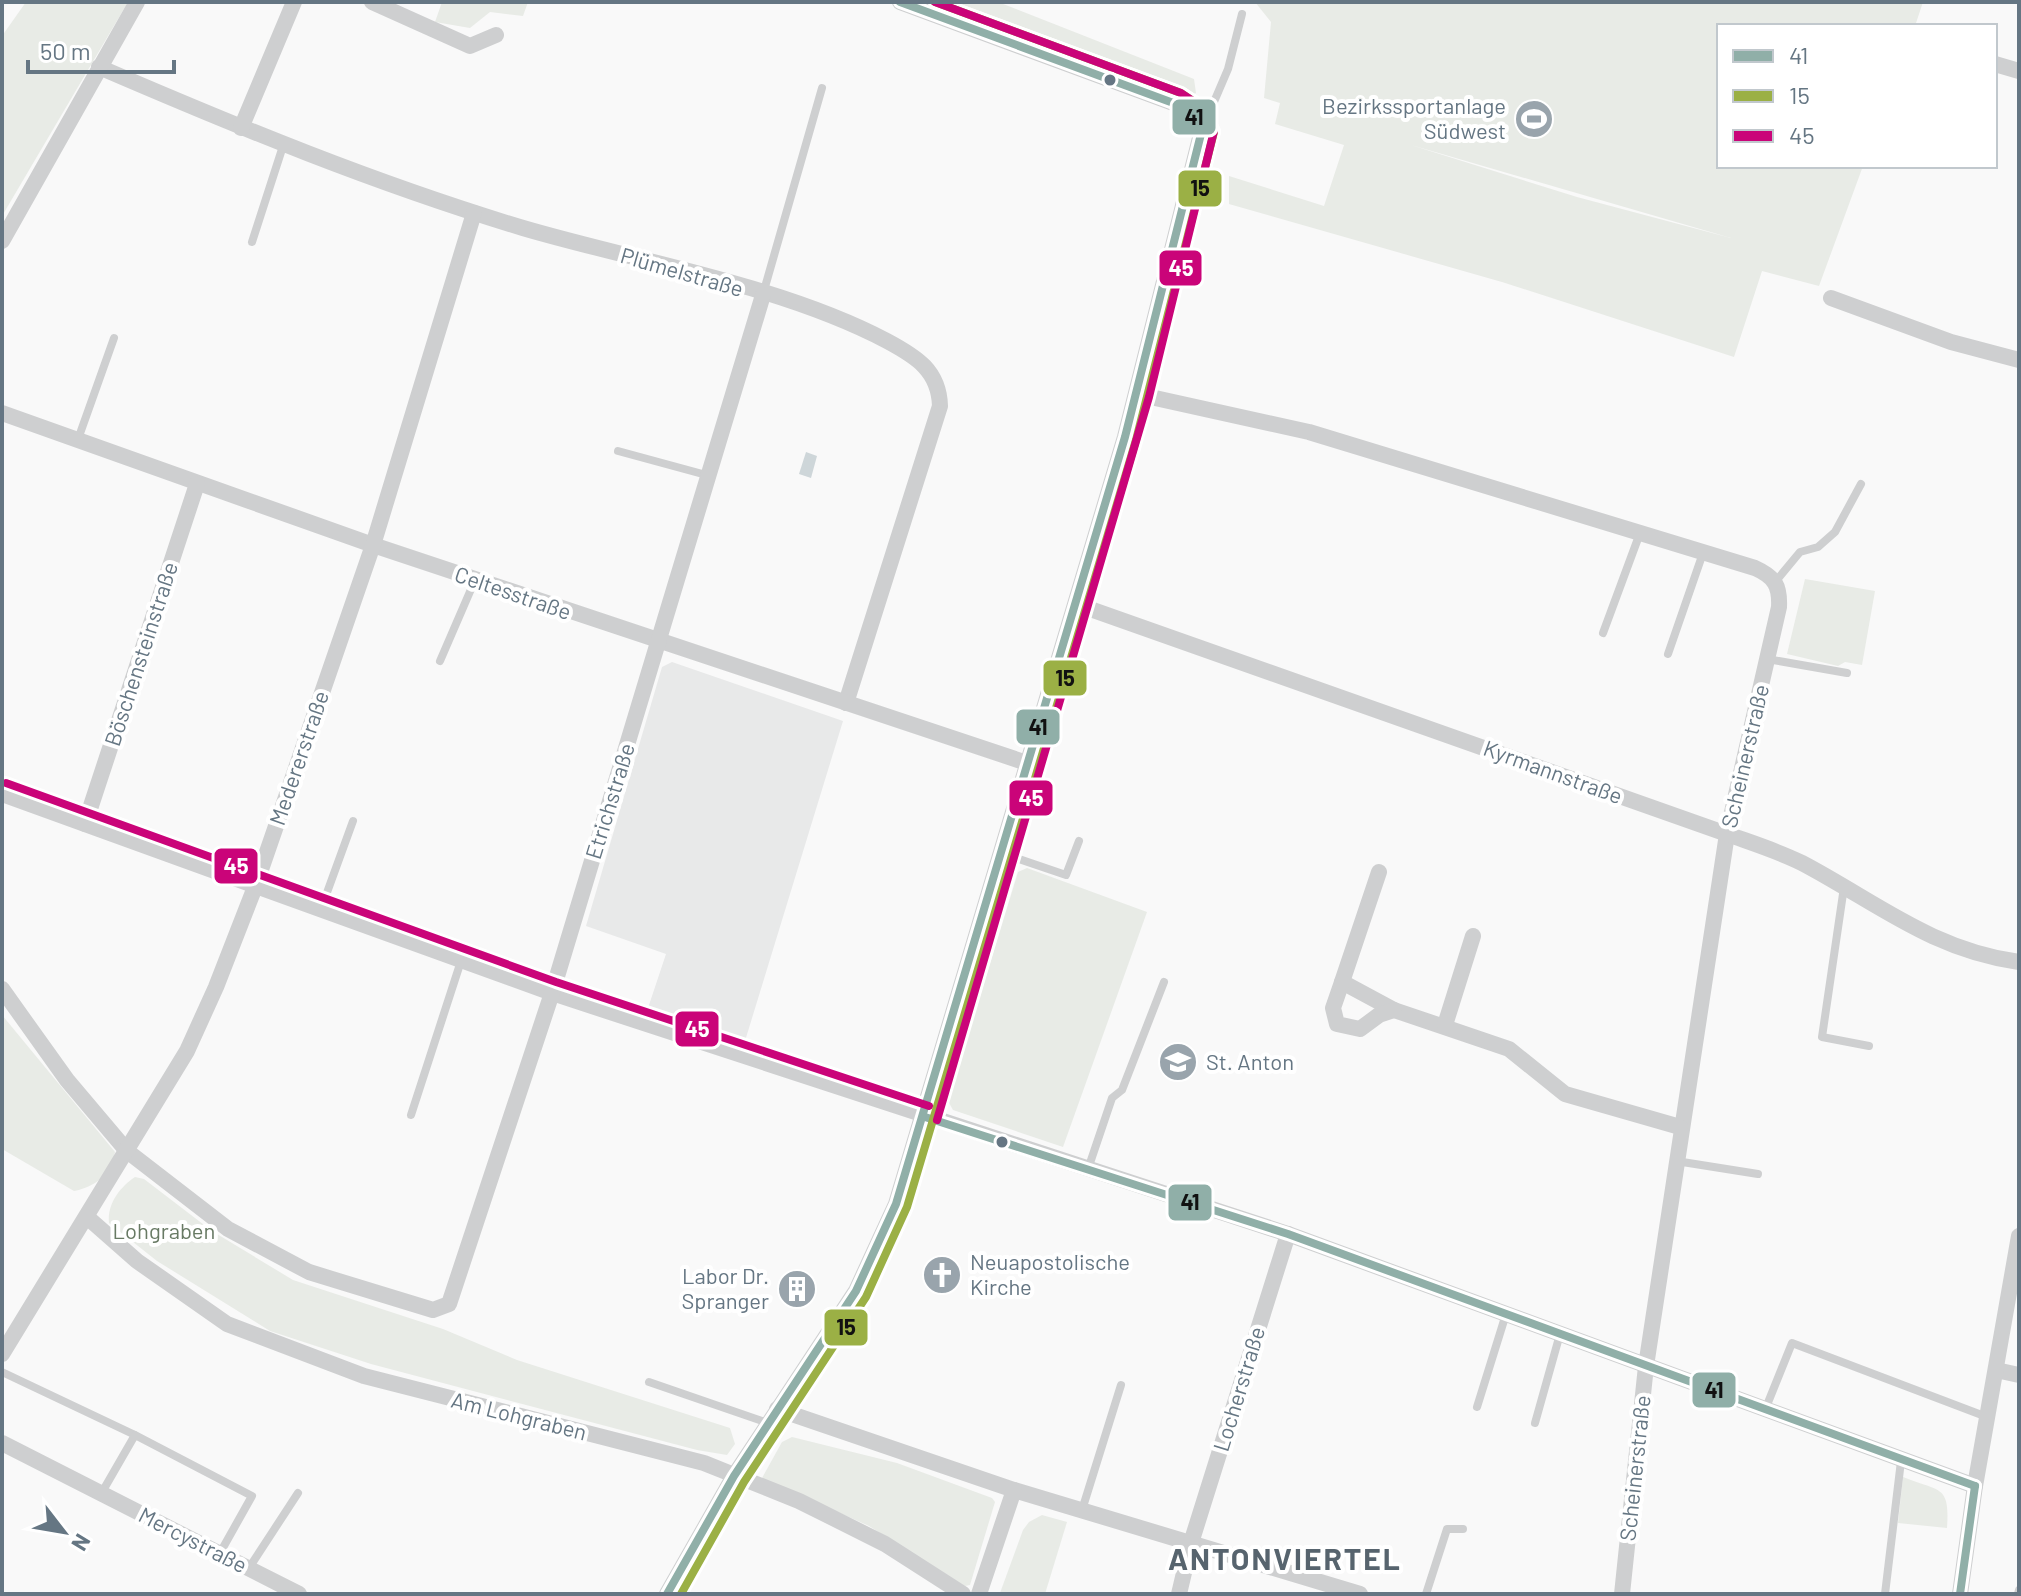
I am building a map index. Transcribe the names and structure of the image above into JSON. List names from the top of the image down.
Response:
{
  "streets": {
    "street": [
      "Plümelstraße",
      "Celtesstraße",
      "Böschensteinstraße",
      "Scheinerstraße",
      "Medererstraße",
      "Kyrmannstraße",
      "Etrichstraße",
      "Locherstraße",
      "Am Lohgraben",
      "Mercystraße"
    ]
  },
  "crossings": [
    ["Plümelstraße", "Celtesstraße"],
    ["Plümelstraße", "Medererstraße"],
    ["Plümelstraße", "Etrichstraße"],
    ["Celtesstraße", "Böschensteinstraße"],
    ["Celtesstraße", "Medererstraße"],
    ["Celtesstraße", "Etrichstraße"],
    ["Scheinerstraße", "Kyrmannstraße"],
    ["Medererstraße", "Etrichstraße"],
    ["Medererstraße", "Am Lohgraben"]
  ],
  "districts": ["ANTONVIERTEL"],
  "parks": ["Lohgraben"],
  "places": {
    "sports": ["Bezirkssportanlage Südwest"],
    "school or university": ["St. Anton"],
    "church": ["Neuapostolische Kirche"],
    "building": ["Labor Dr. Spranger"]
  },
  "lines": ["transit line 41", "transit line 15", "transit line 45"],
  "legend": ["41", "15", "45"],
  "scale_bar": "50 m",
  "north": "bottom right"
}
